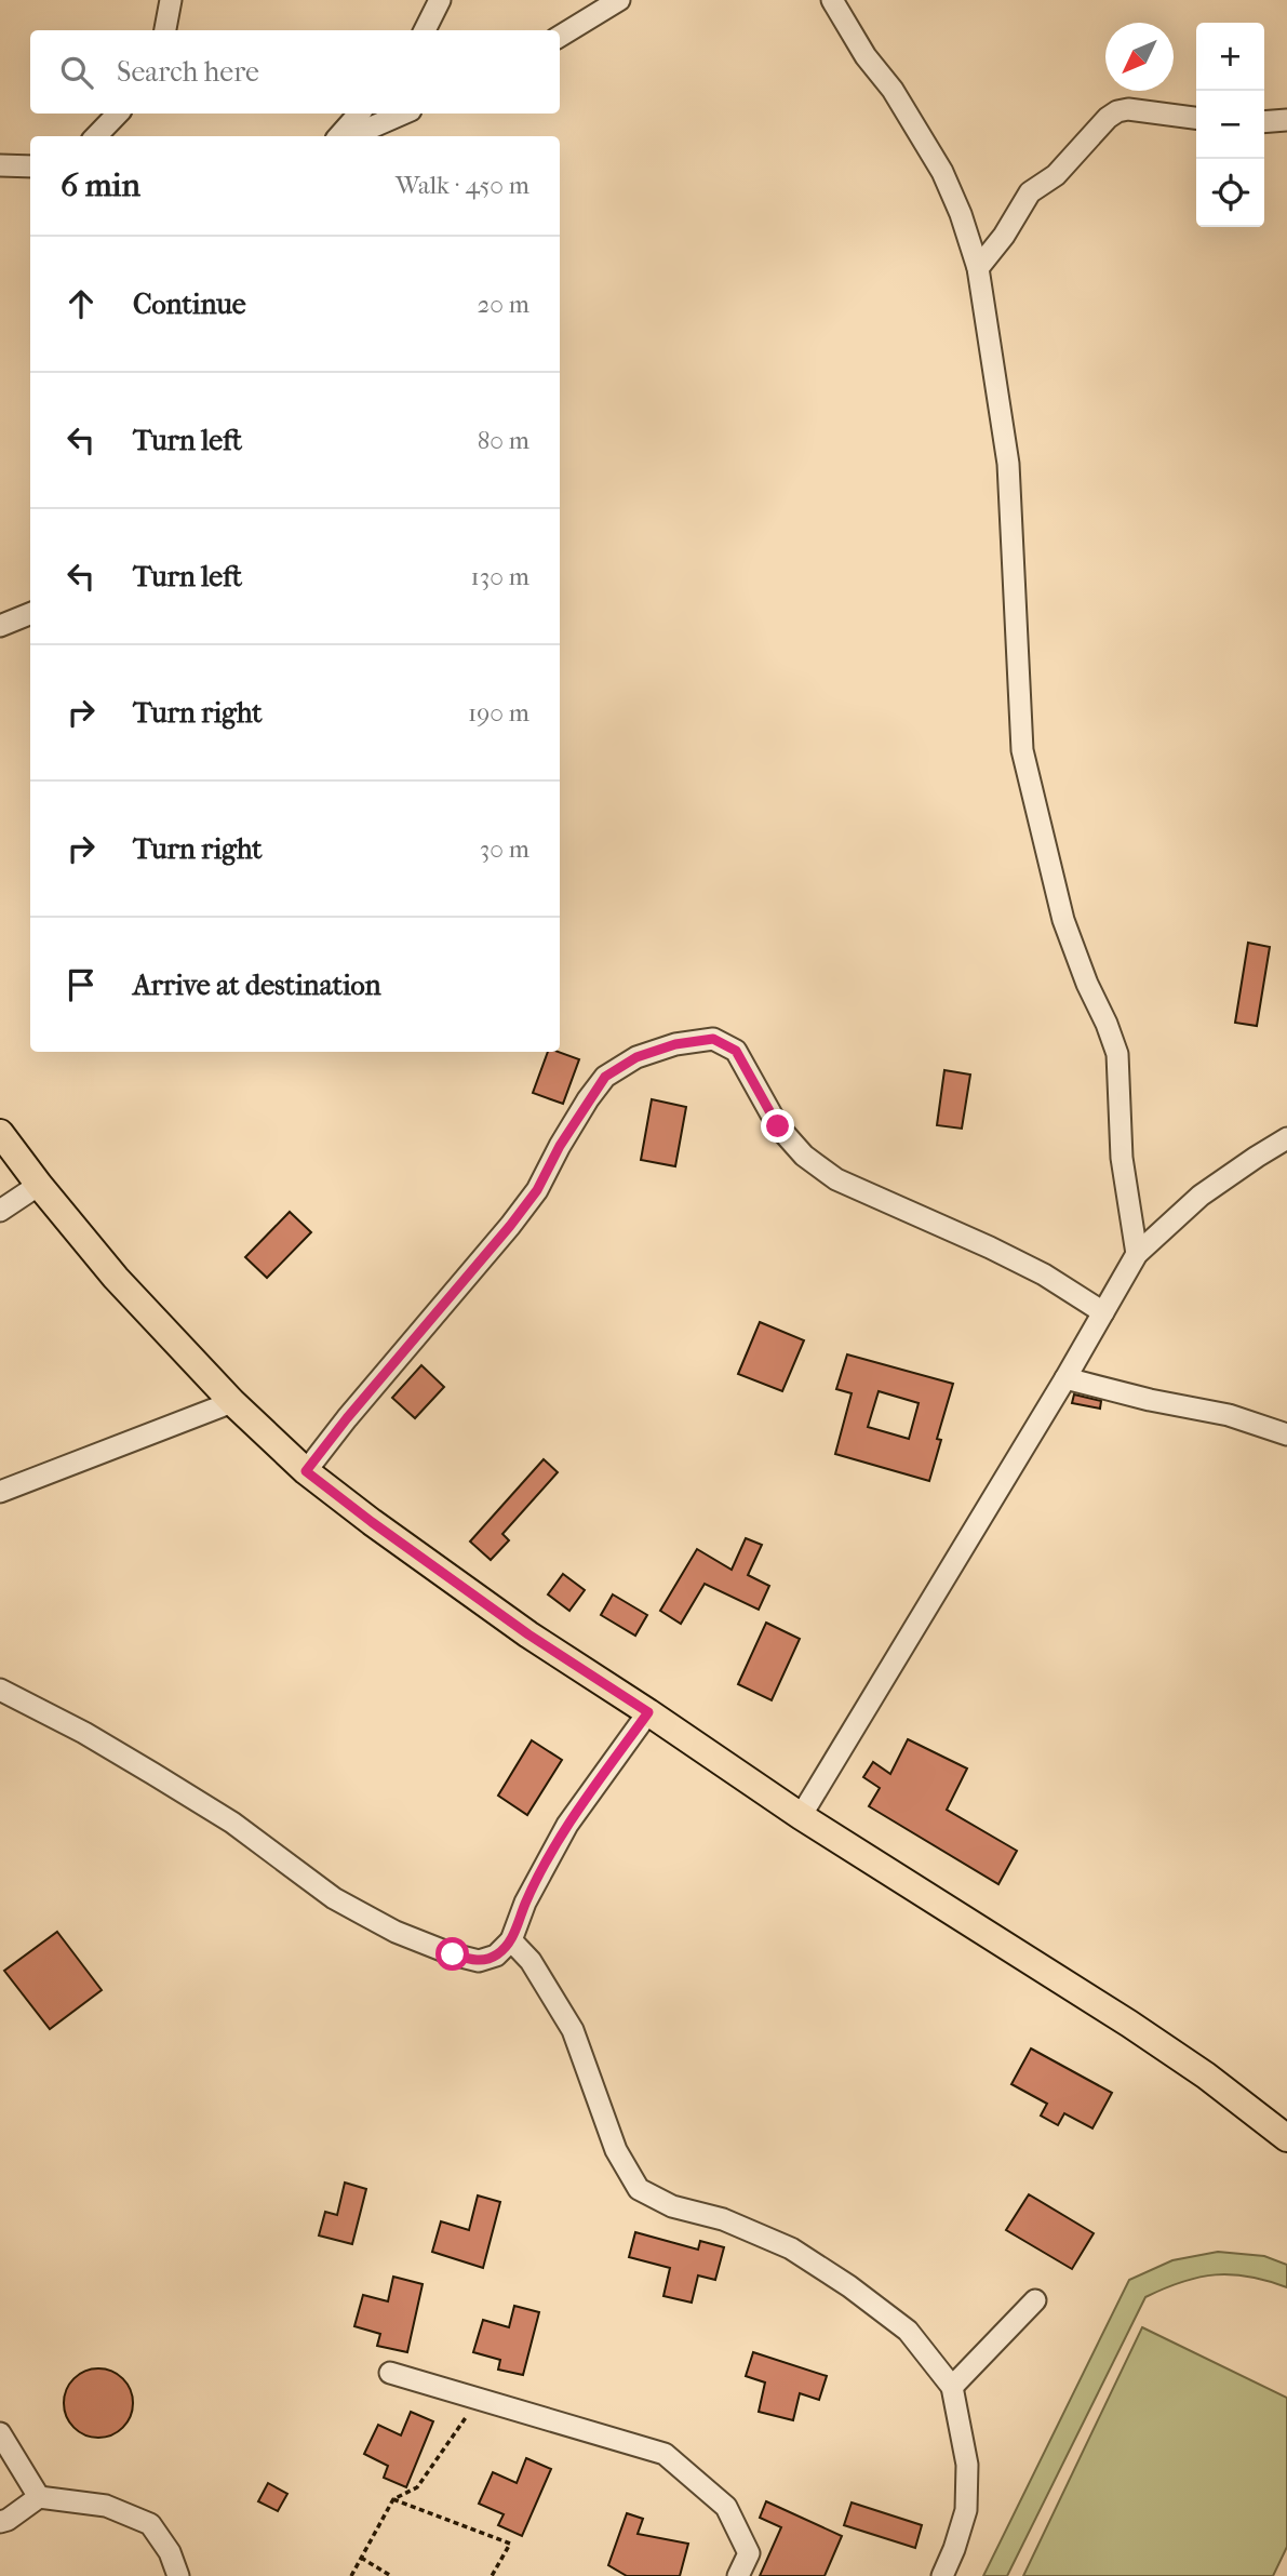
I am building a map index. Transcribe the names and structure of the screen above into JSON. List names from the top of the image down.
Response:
{
  "north": "bottom left",
  "page": {
    "map_buttons": ["+", "−"],
    "search": "Search here",
    "heading": ["6 min", "Walk · 450 m"],
    "list": [
      ["Continue", "20 m"],
      ["Turn left", "80 m"],
      ["Turn left", "130 m"],
      ["Turn right", "190 m"],
      ["Turn right", "30 m"],
      "Arrive at destination"
    ]
  }
}
